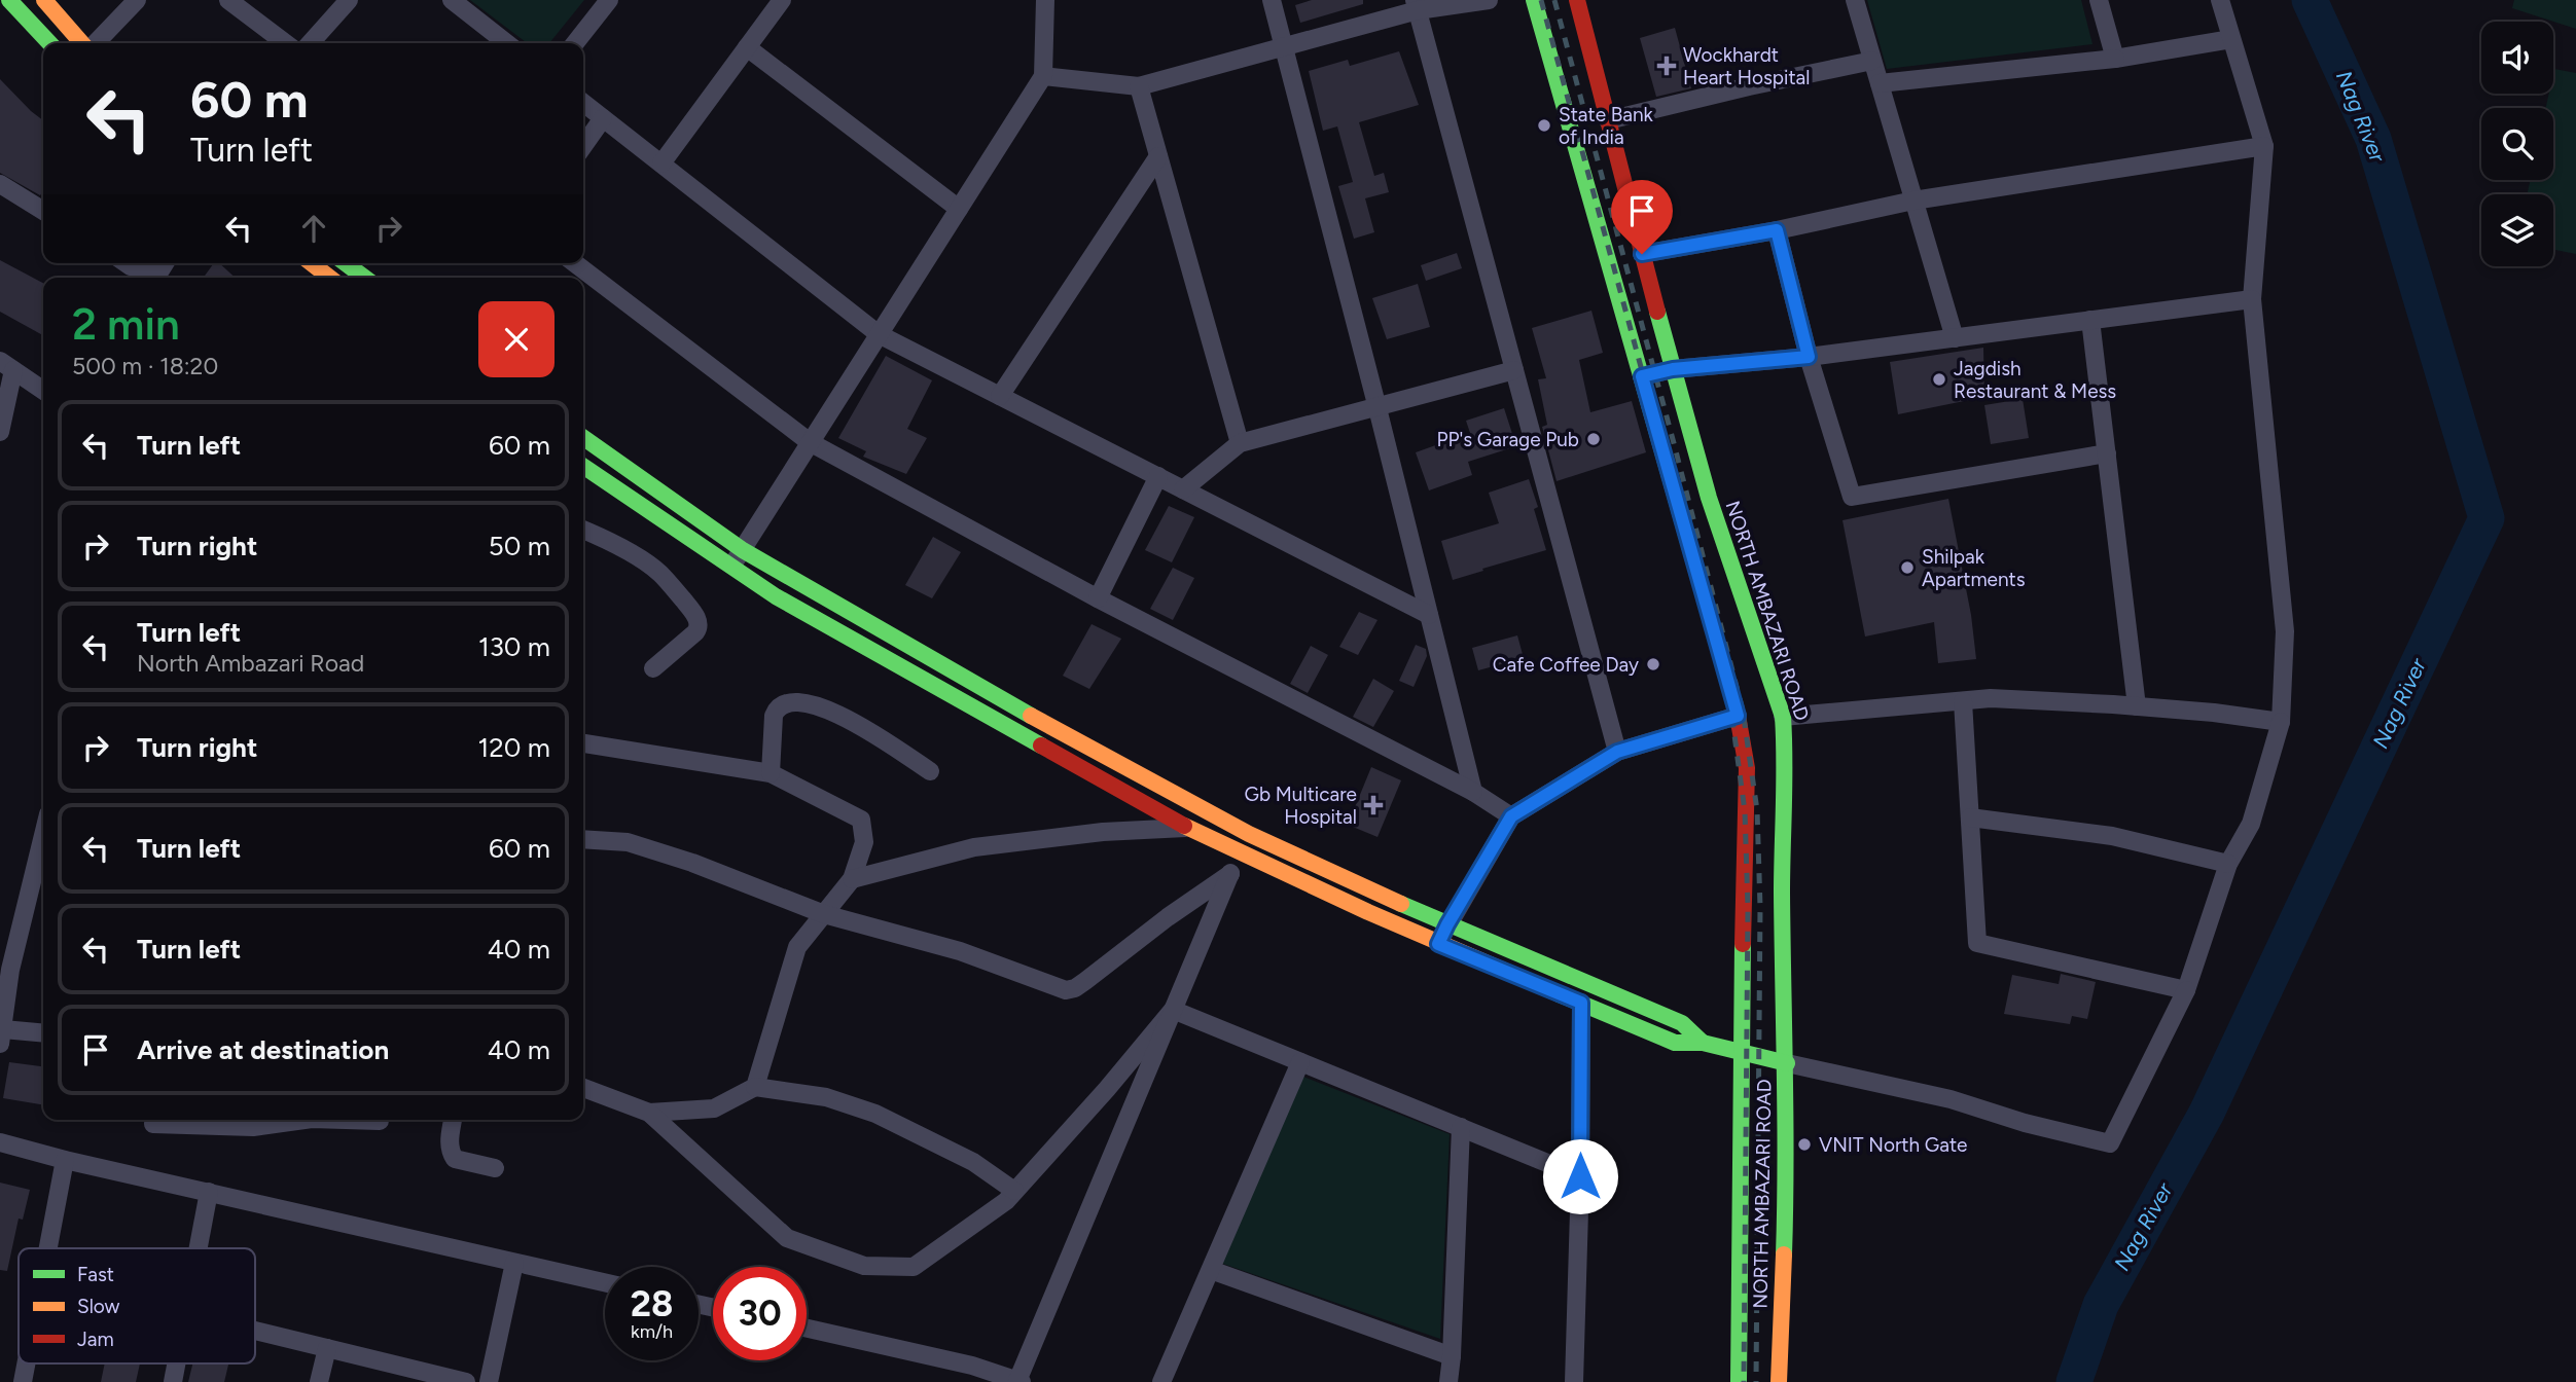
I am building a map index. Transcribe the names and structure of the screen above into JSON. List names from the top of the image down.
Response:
{
  "streets": {
    "street": ["NORTH AMBAZARI ROAD"]
  },
  "water": ["Nag River"],
  "places": {
    "health": ["Wockhardt Heart Hospital", "Gb Multicare Hospital"],
    "other": [
      "State Bank of India",
      "Jagdish Restaurant & Mess",
      "PP's Garage Pub",
      "Shilpak Apartments",
      "Cafe Coffee Day",
      "VNIT North Gate"
    ]
  },
  "legend": ["Fast", "Slow", "Jam"],
  "page": {
    "turn": ["60 m", "Turn left"],
    "heading": ["2 min", "500 m · 18:20"],
    "list": [
      {
        "name": "Turn left",
        "value": "60 m"
      },
      {
        "name": "Turn right",
        "value": "50 m"
      },
      {
        "name": "Turn left",
        "note": "North Ambazari Road",
        "value": "130 m"
      },
      {
        "name": "Turn right",
        "value": "120 m"
      },
      {
        "name": "Turn left",
        "value": "60 m"
      },
      {
        "name": "Turn left",
        "value": "40 m"
      },
      {
        "name": "Arrive at destination",
        "value": "40 m"
      }
    ],
    "speed": "28 km/h",
    "limit": "30"
  }
}
